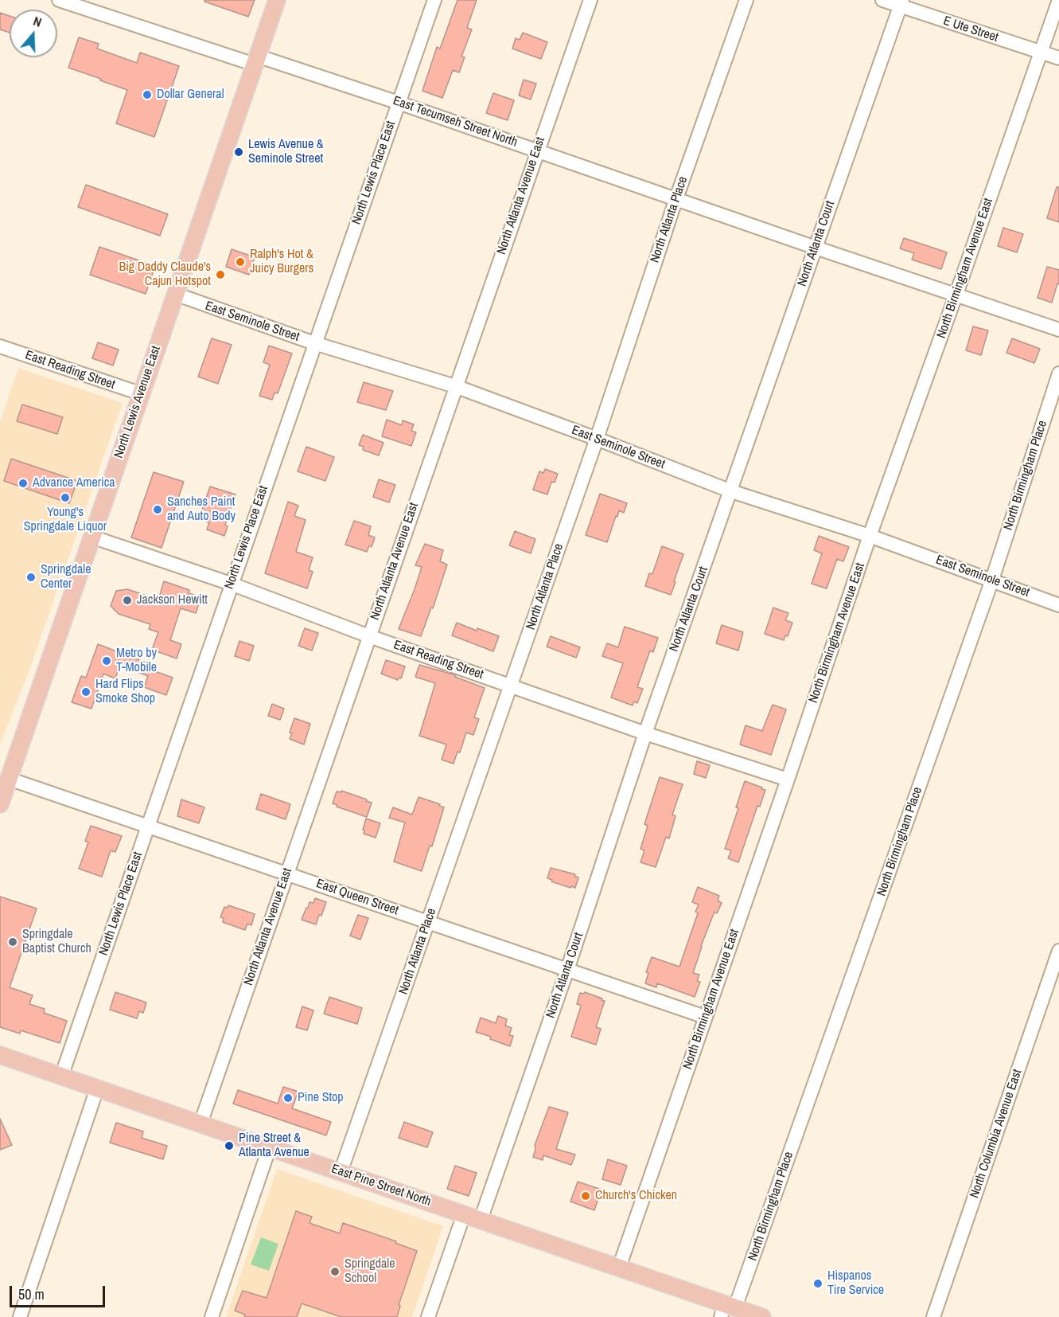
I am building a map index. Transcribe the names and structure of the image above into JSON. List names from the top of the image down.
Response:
{
  "streets": {
    "main road": ["North Lewis Avenue East", "East Pine Street North"],
    "street": [
      "E Ute Street",
      "East Tecumseh Street North",
      "North Lewis Place East",
      "North Atlanta Avenue East",
      "North Atlanta Place",
      "North Atlanta Court",
      "North Birmingham Avenue East",
      "East Seminole Street",
      "East Reading Street",
      "North Birmingham Place",
      "East Queen Street",
      "North Columbia Avenue East"
    ]
  },
  "crossings": [
    ["E Ute Street", "North Atlanta Court"],
    ["E Ute Street", "North Birmingham Avenue East"],
    ["East Tecumseh Street North", "North Lewis Place East"],
    ["East Tecumseh Street North", "North Atlanta Avenue East"],
    ["East Tecumseh Street North", "North Atlanta Place"],
    ["East Tecumseh Street North", "North Atlanta Court"],
    ["East Tecumseh Street North", "North Birmingham Avenue East"],
    ["East Tecumseh Street North", "North Lewis Avenue East"],
    ["North Lewis Place East", "East Seminole Street"],
    ["North Lewis Place East", "East Reading Street"],
    ["North Lewis Place East", "East Queen Street"],
    ["North Lewis Place East", "East Pine Street North"],
    ["North Atlanta Avenue East", "East Seminole Street"],
    ["North Atlanta Avenue East", "East Reading Street"],
    ["North Atlanta Avenue East", "East Queen Street"],
    ["North Atlanta Avenue East", "East Pine Street North"],
    ["North Atlanta Place", "East Seminole Street"],
    ["North Atlanta Place", "East Reading Street"],
    ["North Atlanta Place", "East Queen Street"],
    ["North Atlanta Place", "East Pine Street North"],
    ["North Atlanta Court", "East Seminole Street"],
    ["North Atlanta Court", "East Reading Street"],
    ["North Atlanta Court", "East Queen Street"],
    ["North Atlanta Court", "East Pine Street North"],
    ["North Birmingham Avenue East", "East Seminole Street"],
    ["North Birmingham Avenue East", "East Reading Street"],
    ["North Birmingham Avenue East", "East Queen Street"],
    ["North Birmingham Avenue East", "East Pine Street North"],
    ["East Seminole Street", "North Lewis Avenue East"],
    ["East Seminole Street", "North Birmingham Place"],
    ["East Reading Street", "North Lewis Avenue East"],
    ["North Lewis Avenue East", "East Queen Street"],
    ["North Birmingham Place", "East Pine Street North"]
  ],
  "places": [
    "Dollar General",
    "Lewis Avenue & Seminole Street",
    "Ralph's Hot & Juicy Burgers",
    "Big Daddy Claude's Cajun Hotspot",
    "Advance America",
    "Young's Springdale Liquor",
    "Sanches Paint and Auto Body",
    "Springdale Center",
    "Jackson Hewitt",
    "Metro by T-Mobile",
    "Hard Flips Smoke Shop",
    "Springdale Baptist Church",
    "Pine Stop",
    "Pine Street & Atlanta Avenue",
    "Church's Chicken",
    "Springdale School",
    "Hispanos Tire Service"
  ],
  "scale_bar": "50 m",
  "north": "top"
}
